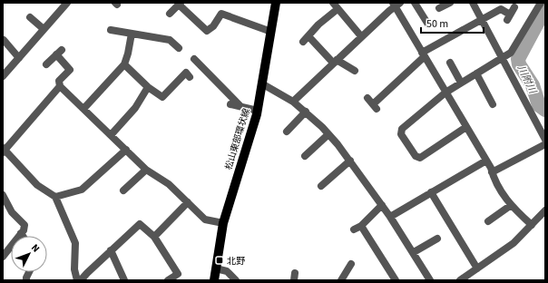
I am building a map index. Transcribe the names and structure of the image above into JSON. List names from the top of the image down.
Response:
{
  "streets": {
    "main road": ["松山東部環状線"]
  },
  "water": ["川附川"],
  "places": {
    "transit": ["北野"]
  },
  "scale_bar": "50 m",
  "north": "top right"
}
